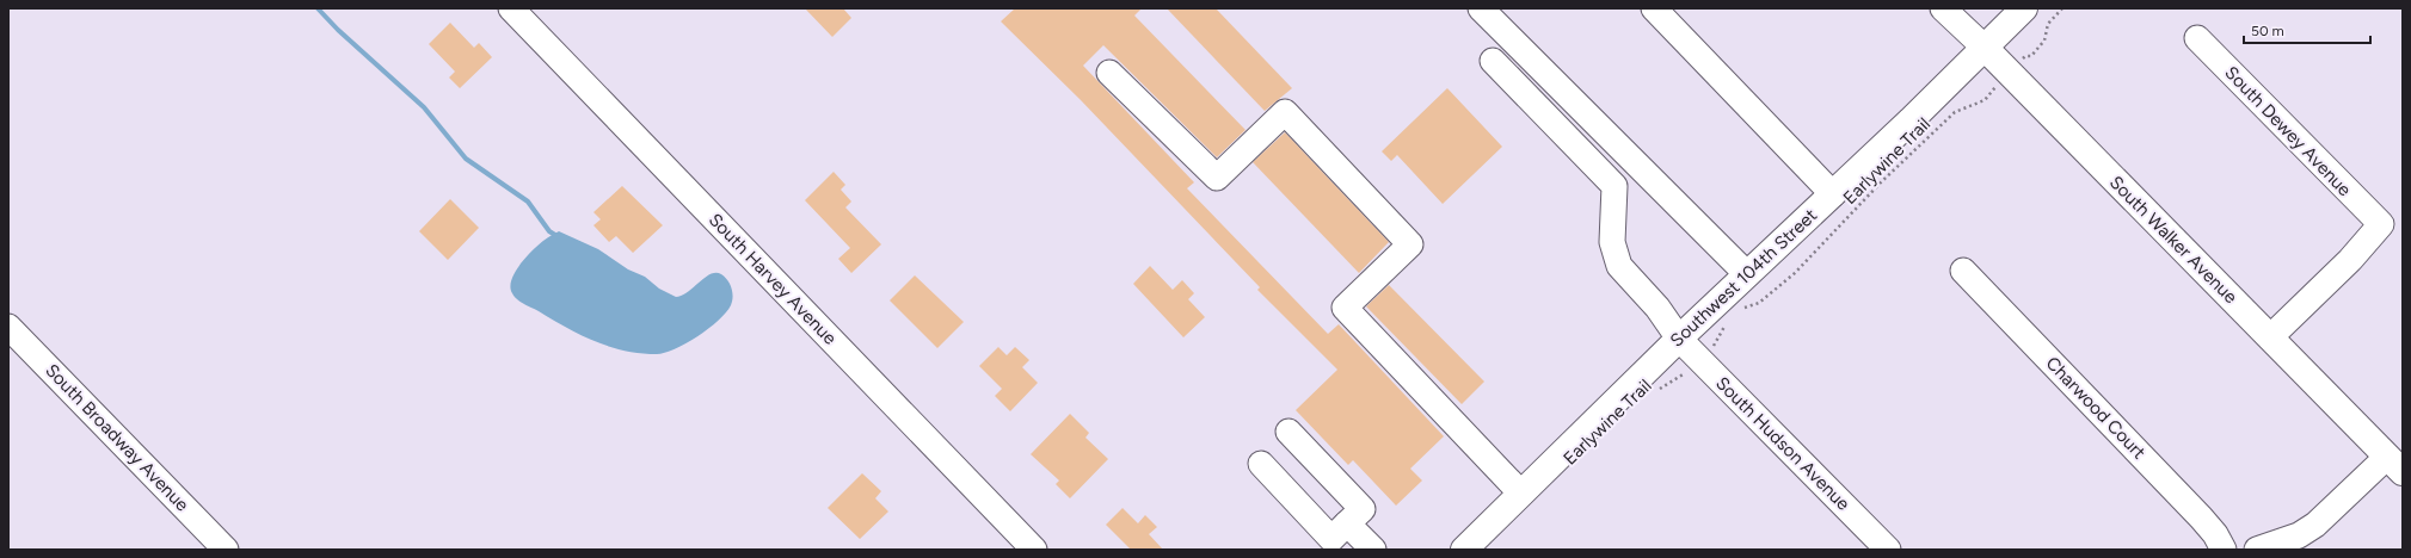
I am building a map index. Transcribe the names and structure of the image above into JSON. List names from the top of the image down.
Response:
{
  "streets": {
    "main road": ["South Walker Avenue", "Southwest 104th Street"],
    "street": [
      "South Dewey Avenue",
      "South Harvey Avenue",
      "Charwood Court",
      "South Broadway Avenue",
      "South Hudson Avenue"
    ],
    "path": ["Earlywine Trail"]
  },
  "crossings": [
    ["South Dewey Avenue", "South Walker Avenue"],
    ["Earlywine Trail", "South Walker Avenue"],
    ["Earlywine Trail", "South Hudson Avenue"],
    ["South Walker Avenue", "Southwest 104th Street"],
    ["Southwest 104th Street", "South Hudson Avenue"]
  ],
  "scale_bar": "50 m"
}
